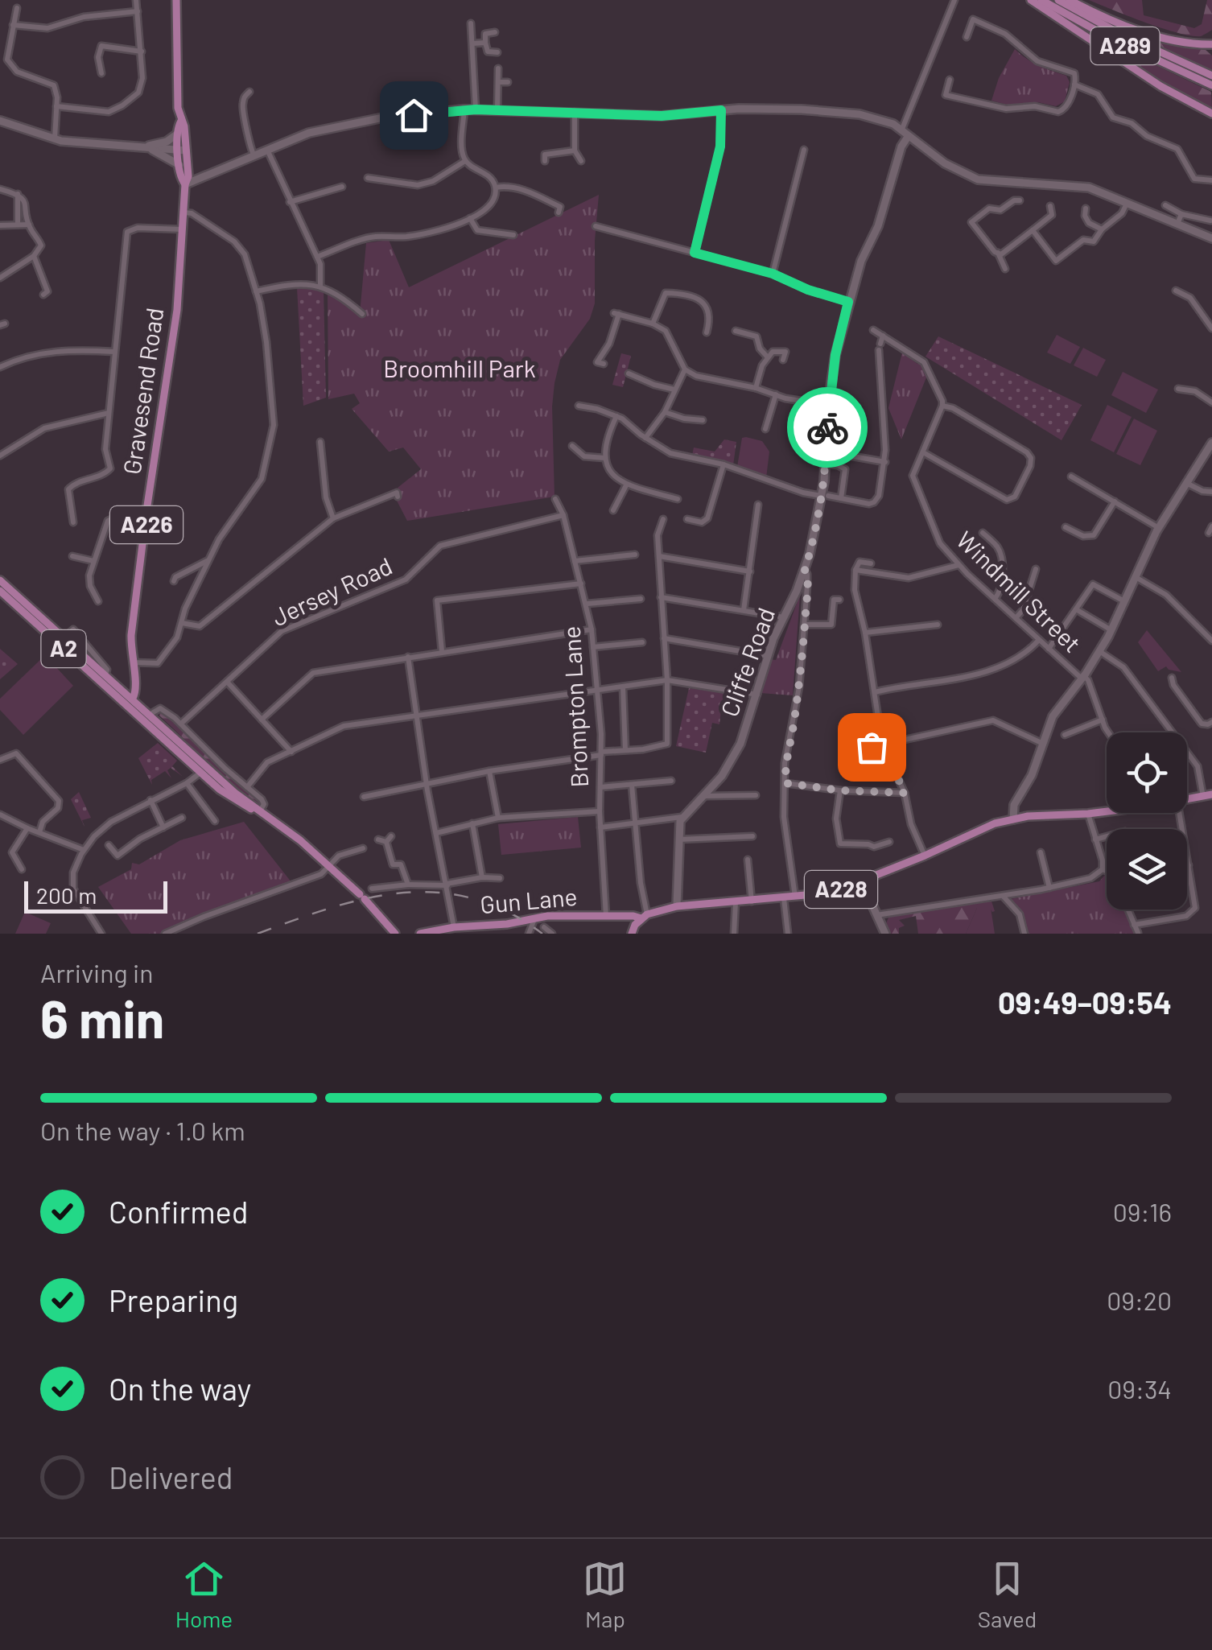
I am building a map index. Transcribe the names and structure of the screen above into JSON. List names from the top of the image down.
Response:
{
  "streets": {
    "main road": [
      "A289",
      "Gravesend Road",
      "A226",
      "A2",
      "Cliffe Road",
      "A228",
      "Gun Lane"
    ],
    "street": ["Jersey Road", "Windmill Street", "Brompton Lane"]
  },
  "crossings": [
    ["Gravesend Road", "A2"],
    ["Jersey Road", "Brompton Lane"],
    ["Brompton Lane", "Gun Lane"],
    ["A228", "Gun Lane"]
  ],
  "parks": ["Broomhill Park"],
  "scale_bar": "200 m",
  "page": {
    "scale": "200 m",
    "heading": ["6 min", "Arriving in", "09:49–09:54"],
    "bar": "On the way · 1.0 km",
    "list": [
      ["Confirmed", "09:16"],
      ["Preparing", "09:20"],
      ["On the way", "09:34"],
      "Delivered"
    ],
    "tabs": ["Home", "Map", "Saved"]
  }
}
